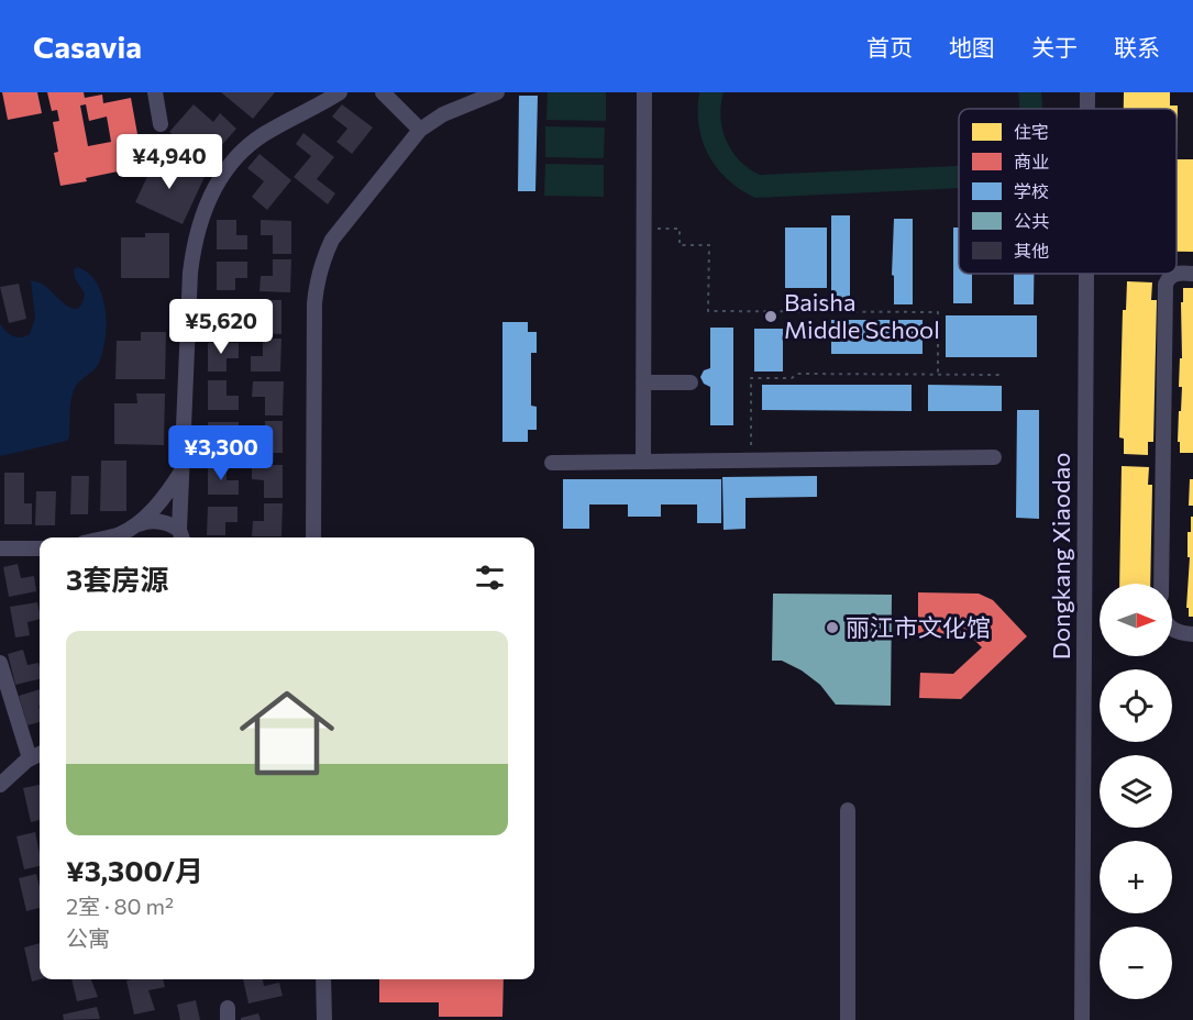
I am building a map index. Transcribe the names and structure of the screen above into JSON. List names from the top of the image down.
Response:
{
  "streets": {
    "street": ["Dongkang Xiaodao"]
  },
  "places": ["Baisha Middle School", "丽江市文化馆"],
  "legend": [
    "住宅",
    "商业",
    "学校",
    "公共",
    "其他"
  ],
  "north": "right",
  "page": {
    "header": "Casavia",
    "nav": [
      "首页",
      "地图",
      "关于",
      "联系"
    ],
    "price": ["¥4,940", "¥5,620", "¥3,300"],
    "heading": "3套房源",
    "map_buttons": ["+", "−"],
    "list": [
      {
        "name": "¥3,300/月",
        "note": "2室 · 80 m² · 公寓"
      }
    ]
  }
}
